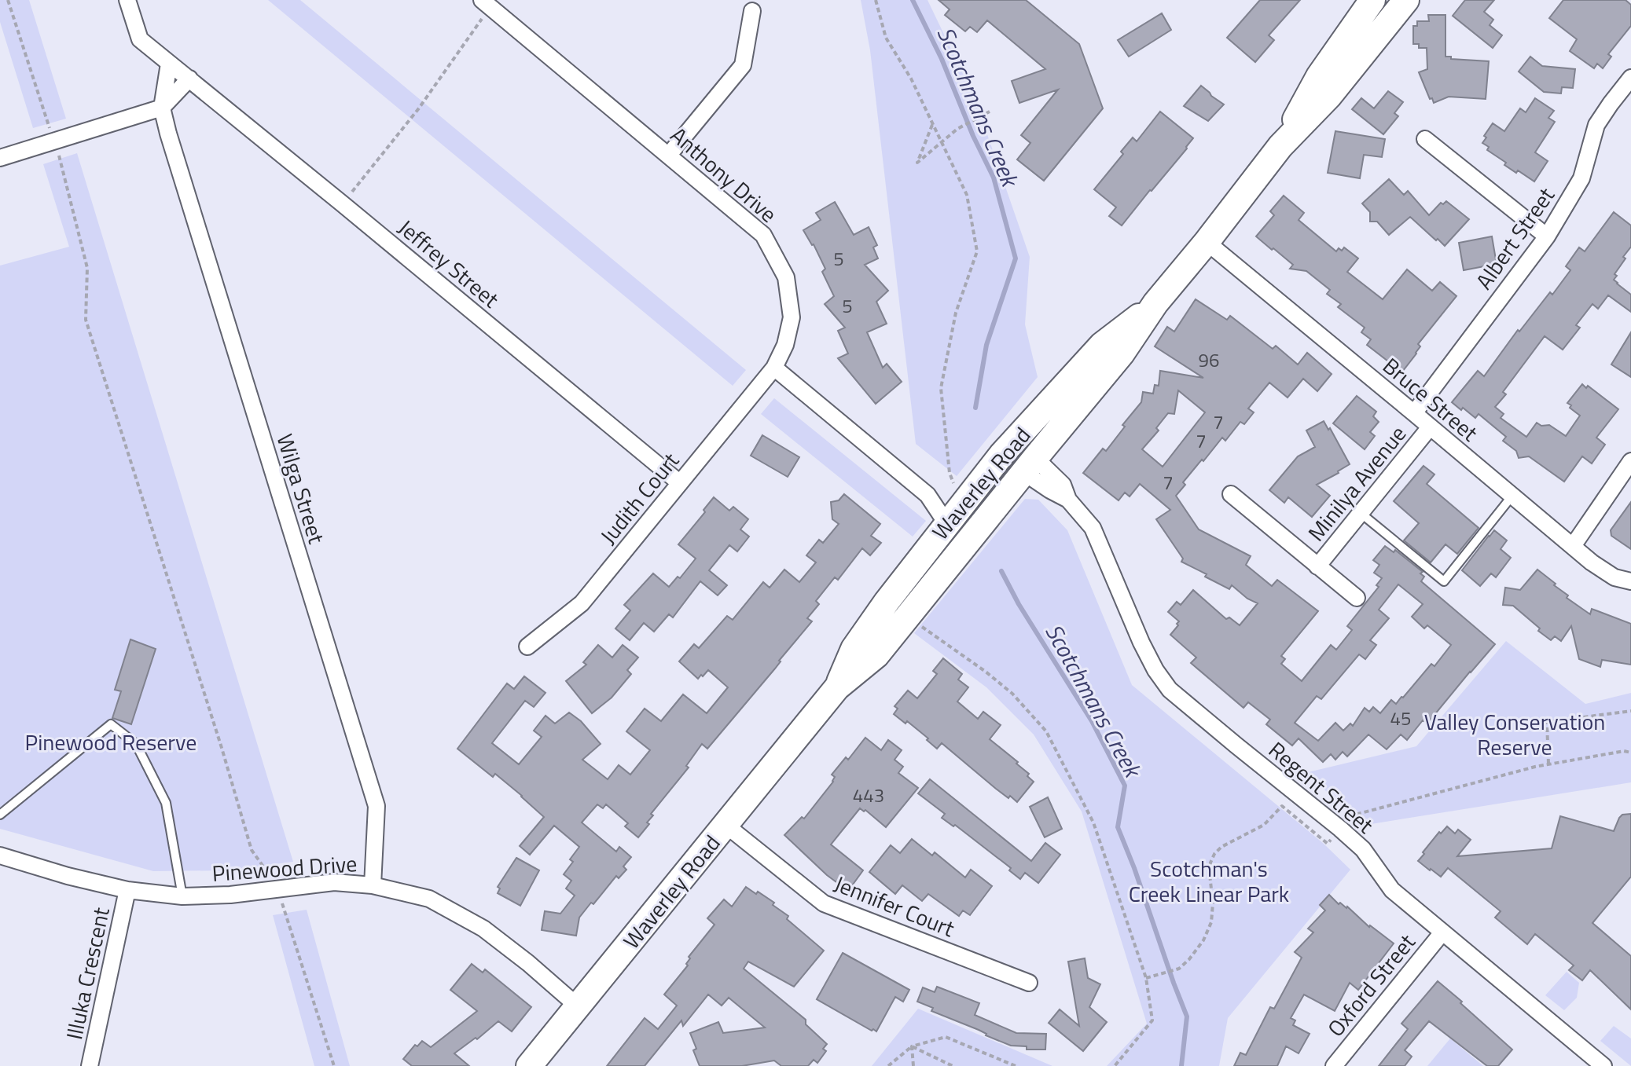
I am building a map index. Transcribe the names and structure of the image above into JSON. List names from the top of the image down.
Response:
{
  "streets": {
    "main road": ["Waverley Road"],
    "street": [
      "Anthony Drive",
      "Albert Street",
      "Jeffrey Street",
      "Bruce Street",
      "Minilya Avenue",
      "Wilga Street",
      "Judith Court",
      "Regent Street",
      "Pinewood Drive",
      "Jennifer Court",
      "Illuka Crescent",
      "Oxford Street"
    ]
  },
  "crossings": [
    ["Anthony Drive", "Judith Court"],
    ["Albert Street", "Bruce Street"],
    ["Jeffrey Street", "Judith Court"],
    ["Bruce Street", "Waverley Road"],
    ["Bruce Street", "Minilya Avenue"],
    ["Waverley Road", "Regent Street"],
    ["Waverley Road", "Pinewood Drive"],
    ["Waverley Road", "Jennifer Court"],
    ["Wilga Street", "Pinewood Drive"],
    ["Regent Street", "Oxford Street"],
    ["Pinewood Drive", "Illuka Crescent"]
  ],
  "water": ["Scotchmans Creek"],
  "parks": ["Valley Conservation Reserve", "Pinewood Reserve", "Scotchman's Creek Linear Park"],
  "house_numbers": [
    "5",
    "5",
    "96",
    "7",
    "7",
    "7",
    "45",
    "443"
  ]
}
